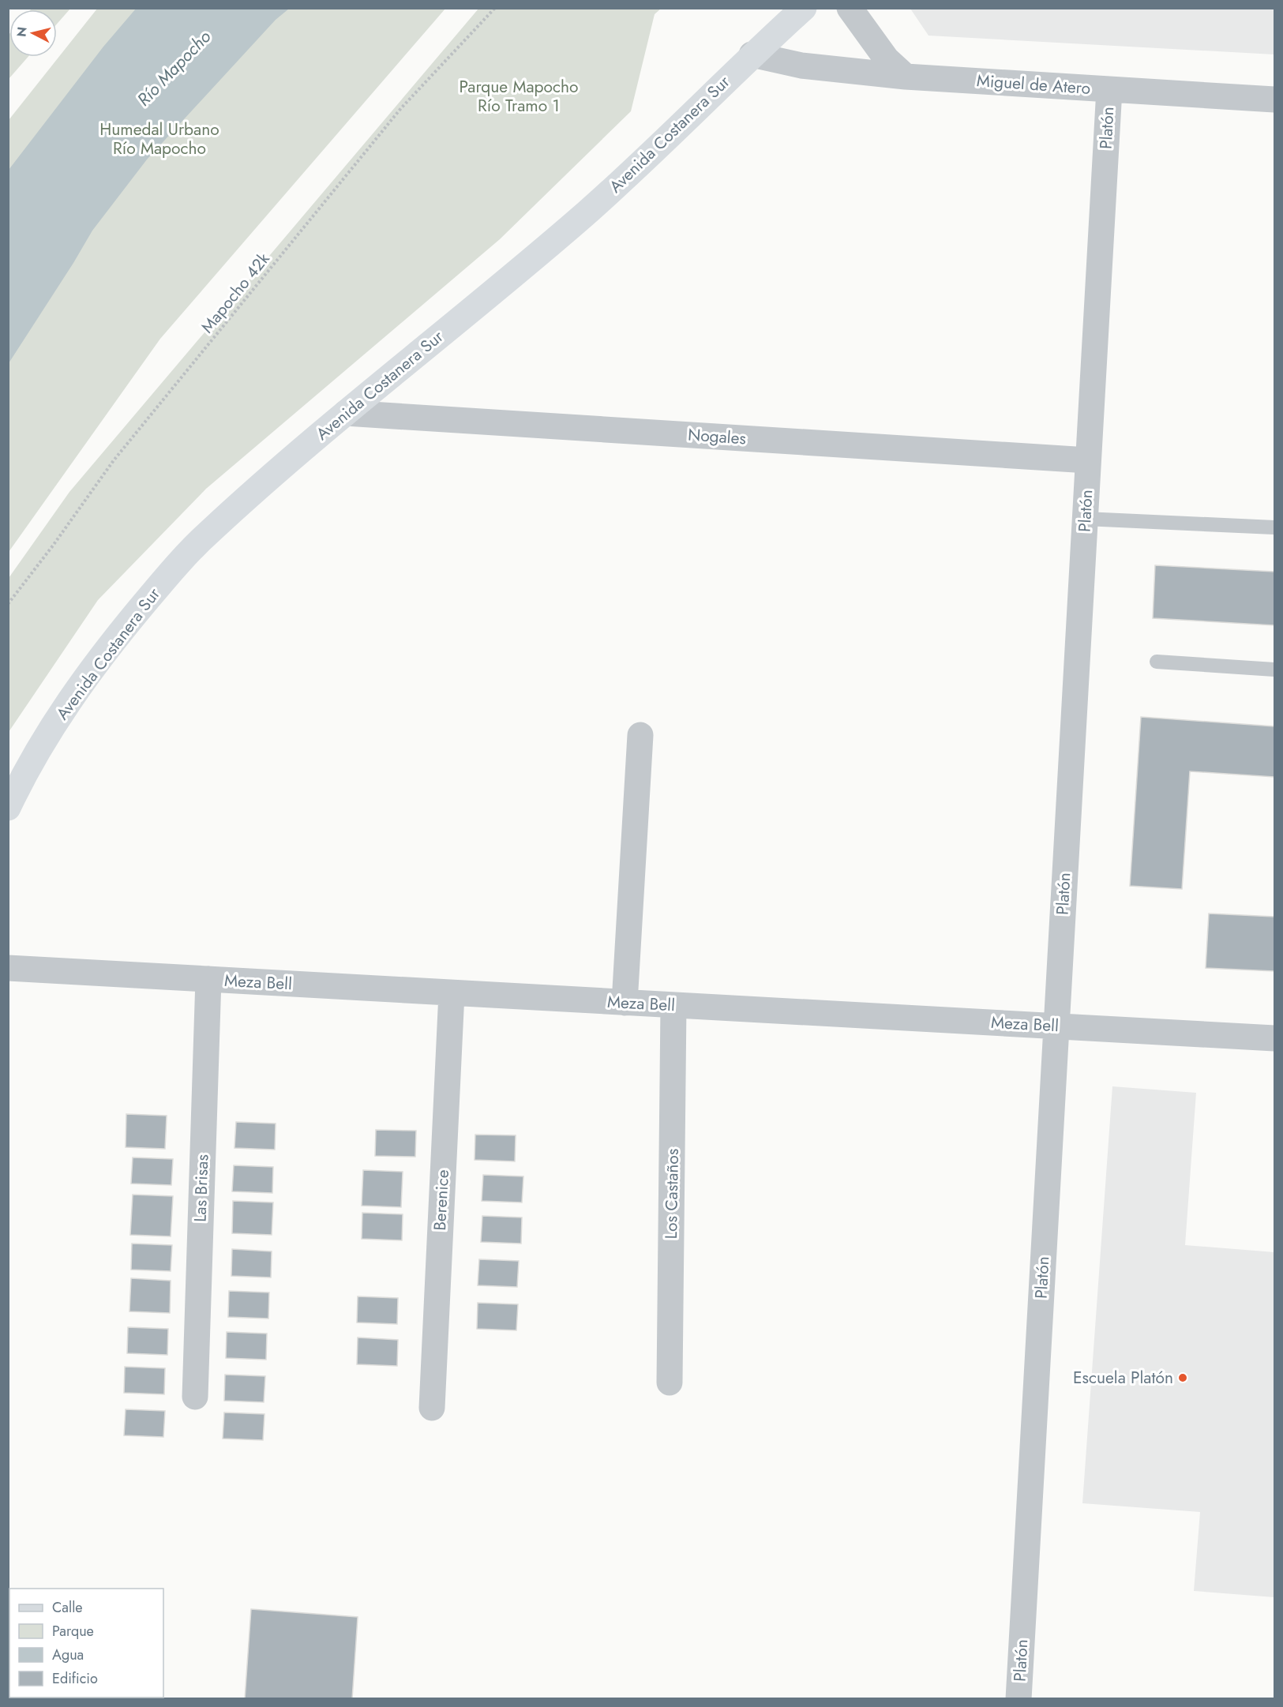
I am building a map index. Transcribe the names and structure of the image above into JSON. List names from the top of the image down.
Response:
{
  "streets": {
    "main road": ["Avenida Costanera Sur"],
    "street": [
      "Miguel de Atero",
      "Platón",
      "Nogales",
      "Meza Bell",
      "Las Brisas",
      "Los Castaños",
      "Berenice"
    ],
    "path": ["Mapocho 42k"]
  },
  "crossings": [
    ["Miguel de Atero", "Platón"],
    ["Miguel de Atero", "Avenida Costanera Sur"],
    ["Platón", "Nogales"],
    ["Platón", "Meza Bell"],
    ["Avenida Costanera Sur", "Nogales"],
    ["Meza Bell", "Las Brisas"],
    ["Meza Bell", "Los Castaños"],
    ["Meza Bell", "Berenice"]
  ],
  "water": ["Río Mapocho"],
  "parks": ["Parque Mapocho Río Tramo 1", "Humedal Urbano Río Mapocho"],
  "places": ["Escuela Platón"],
  "legend": [
    "Calle",
    "Parque",
    "Agua",
    "Edificio"
  ],
  "north": "left"
}
